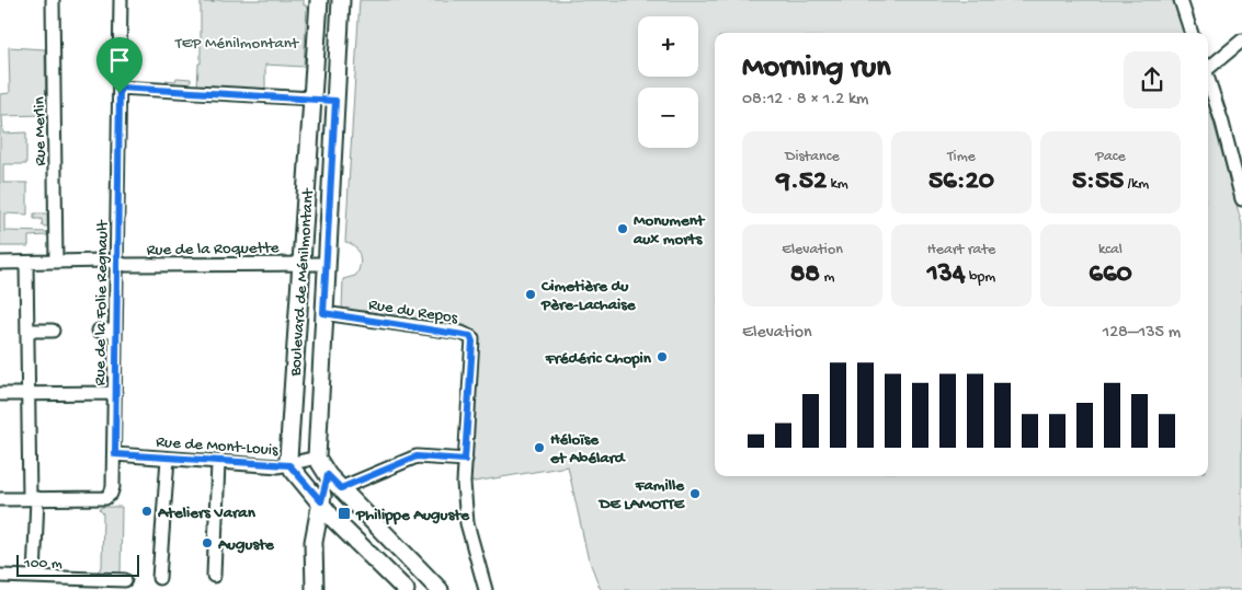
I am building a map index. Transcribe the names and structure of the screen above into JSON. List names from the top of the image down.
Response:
{
  "streets": {
    "main road": ["Boulevard de Ménilmontant"],
    "street": [
      "Rue Merlin",
      "Rue de la Roquette",
      "Rue de la Folie Regnault",
      "Rue du Repos",
      "Rue de Mont-Louis"
    ]
  },
  "crossings": [
    ["Rue Merlin", "Rue de la Roquette"],
    ["Rue de la Roquette", "Boulevard de Ménilmontant"],
    ["Rue de la Roquette", "Rue de la Folie Regnault"],
    ["Boulevard de Ménilmontant", "Rue du Repos"],
    ["Boulevard de Ménilmontant", "Rue de Mont-Louis"],
    ["Rue de la Folie Regnault", "Rue de Mont-Louis"]
  ],
  "parks": ["TEP Ménilmontant"],
  "places": {
    "other": [
      "Monument aux morts",
      "Cimetière du Père-Lachaise",
      "Frédéric Chopin",
      "Héloïse et Abélard",
      "Famille DE LAMOTTE",
      "Ateliers Varan",
      "Auguste"
    ],
    "transit": ["Philippe Auguste"]
  },
  "scale_bar": "100 m",
  "page": {
    "map_buttons": ["+", "−"],
    "heading": ["Morning run", "08:12 · 8 × 1.2 km"],
    "stats": [
      ["Distance", "9.52 km"],
      ["Time", "56:20"],
      ["Pace", "5:55 /km"],
      ["Elevation", "88 m"],
      ["Heart rate", "134 bpm"],
      ["kcal", "660"]
    ],
    "chart": ["Elevation", "128–135 m"],
    "scale": "100 m"
  }
}
